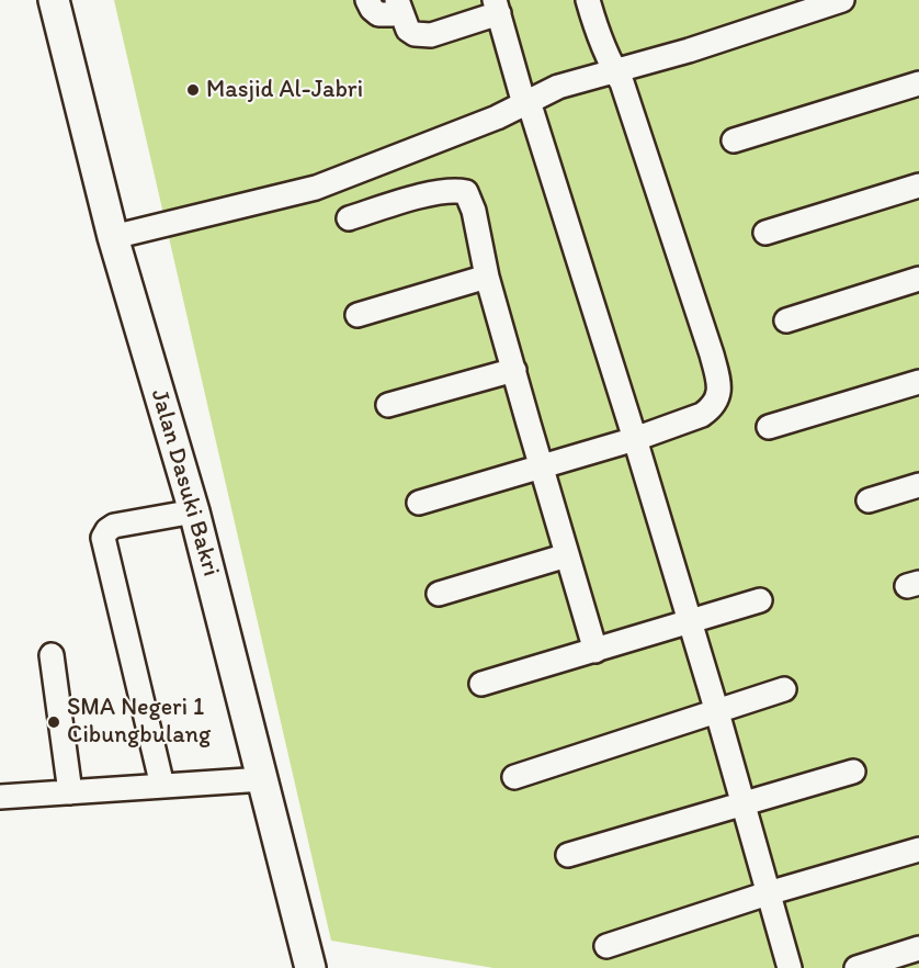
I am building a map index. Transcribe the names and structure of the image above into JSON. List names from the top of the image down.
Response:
{
  "streets": {
    "main road": ["Jalan Dasuki Bakri"]
  },
  "places": ["Masjid Al-Jabri", "SMA Negeri 1 Cibungbulang"]
}
